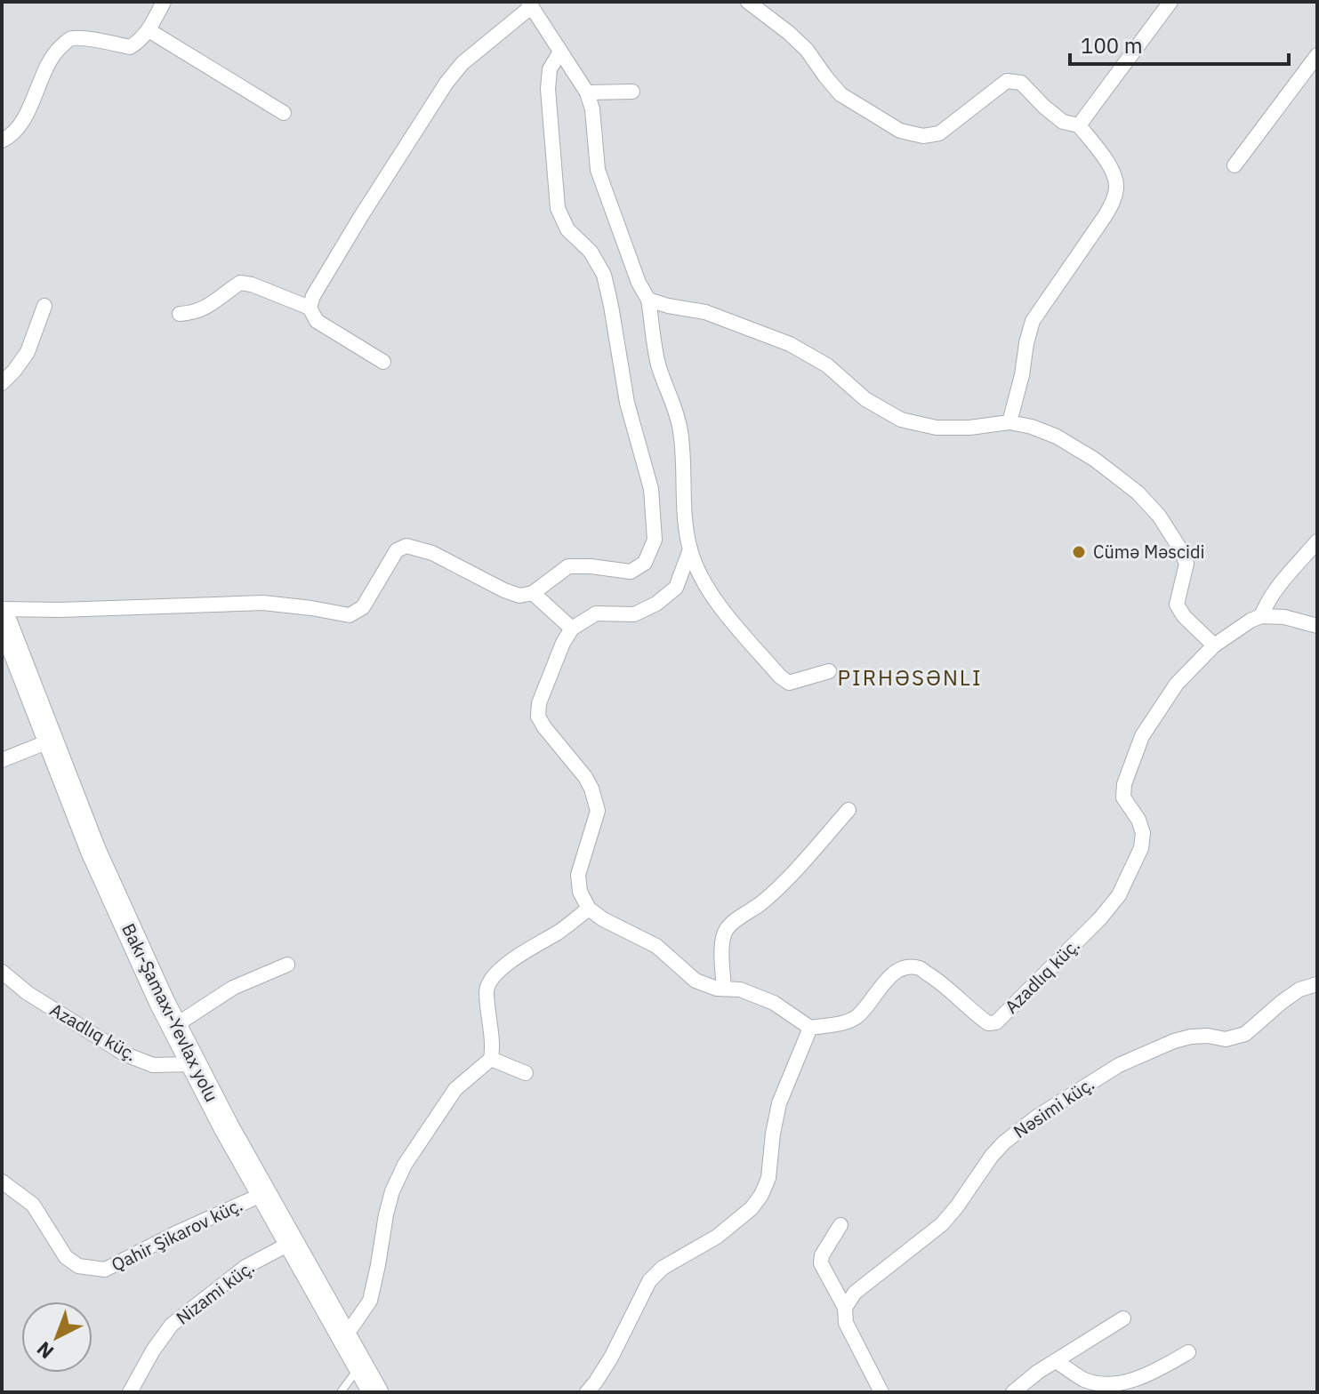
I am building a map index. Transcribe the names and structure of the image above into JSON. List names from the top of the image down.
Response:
{
  "streets": {
    "highway": ["Bakı-Şamaxı-Yevlax yolu"],
    "street": [
      "Azadlıq küç.",
      "Nəsimi küç.",
      "Qahir Şikarov küç.",
      "Nizami küç."
    ]
  },
  "crossings": [
    ["Azadlıq küç.", "Bakı-Şamaxı-Yevlax yolu"],
    ["Bakı-Şamaxı-Yevlax yolu", "Qahir Şikarov küç."],
    ["Bakı-Şamaxı-Yevlax yolu", "Nizami küç."]
  ],
  "districts": ["PIRHƏSƏNLI"],
  "places": ["Cümə Məscidi"],
  "scale_bar": "100 m",
  "north": "bottom left"
}
